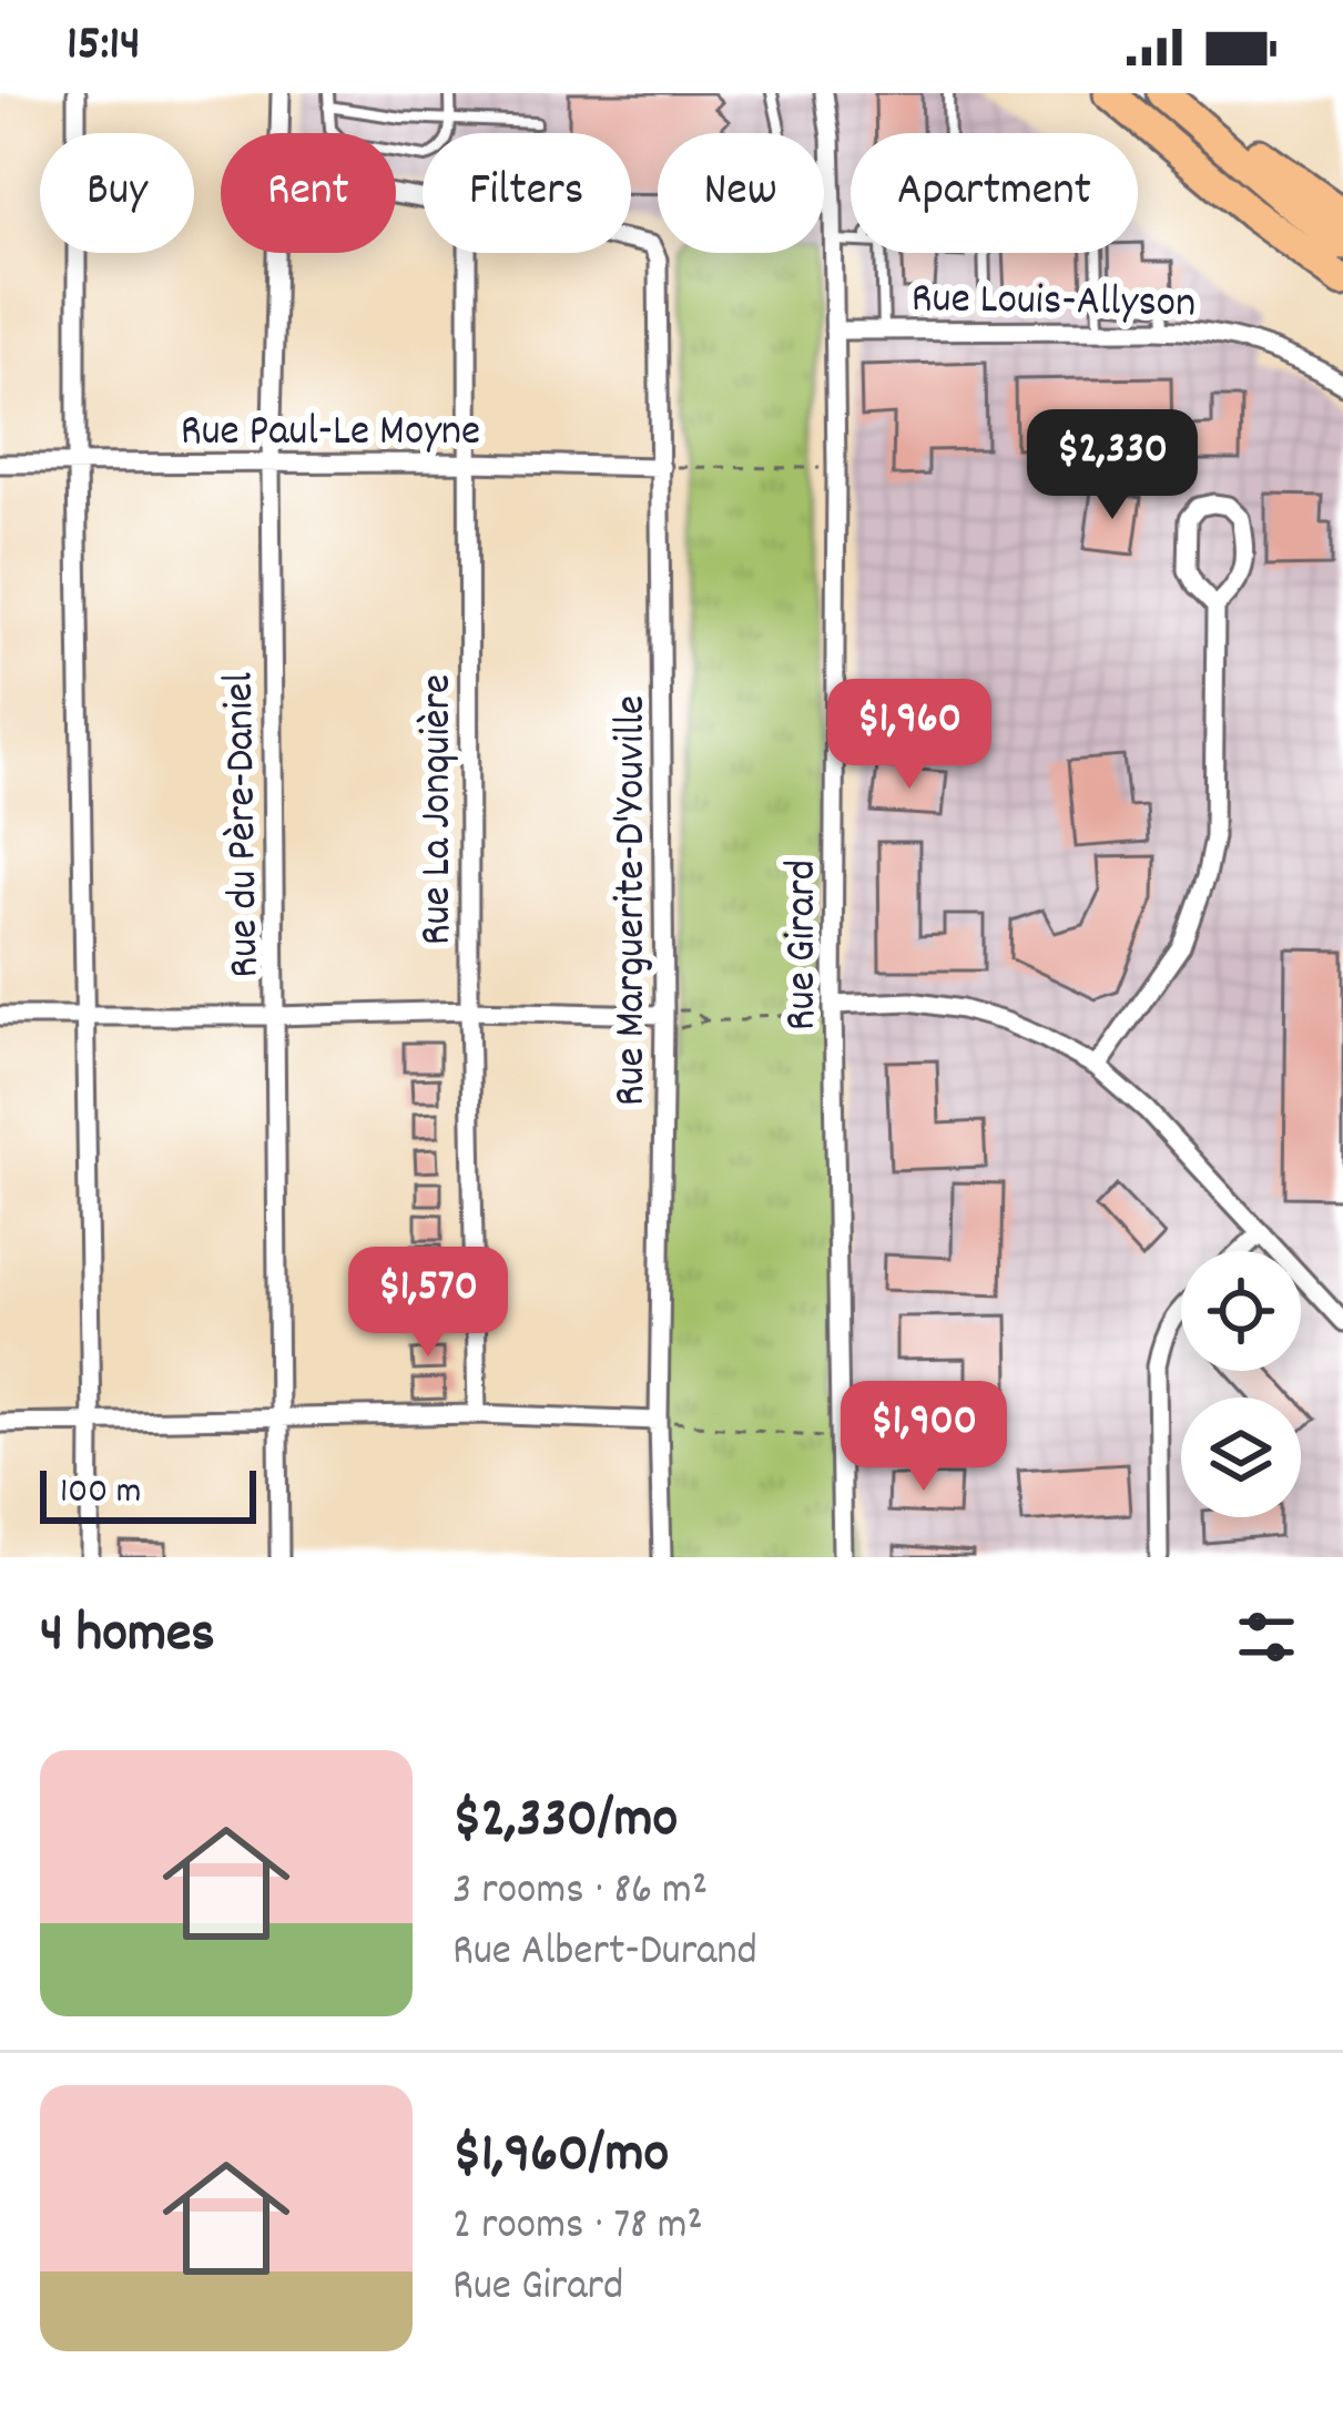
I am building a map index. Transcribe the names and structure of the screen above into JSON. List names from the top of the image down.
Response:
{
  "streets": {
    "street": [
      "Rue Louis-Allyson",
      "Rue Paul-Le Moyne",
      "Rue La Jonquière",
      "Rue du Père-Daniel",
      "Rue Marguerite-D'Youville",
      "Rue Girard"
    ]
  },
  "crossings": [
    ["Rue Louis-Allyson", "Rue Girard"],
    ["Rue Paul-Le Moyne", "Rue La Jonquière"],
    ["Rue Paul-Le Moyne", "Rue du Père-Daniel"],
    ["Rue Paul-Le Moyne", "Rue Marguerite-D'Youville"]
  ],
  "scale_bar": "100 m",
  "page": {
    "status": "15:14",
    "chip": [
      "Buy",
      "Rent",
      "Filters",
      "New",
      "Apartment"
    ],
    "price": [
      "$2,330",
      "$1,960",
      "$1,570",
      "$1,900"
    ],
    "scale": "100 m",
    "heading": "4 homes",
    "list": [
      {
        "name": "$2,330/mo",
        "note": "3 rooms · 86 m² · Rue Albert-Durand"
      },
      {
        "name": "$1,960/mo",
        "note": "2 rooms · 78 m² · Rue Girard"
      }
    ]
  }
}
